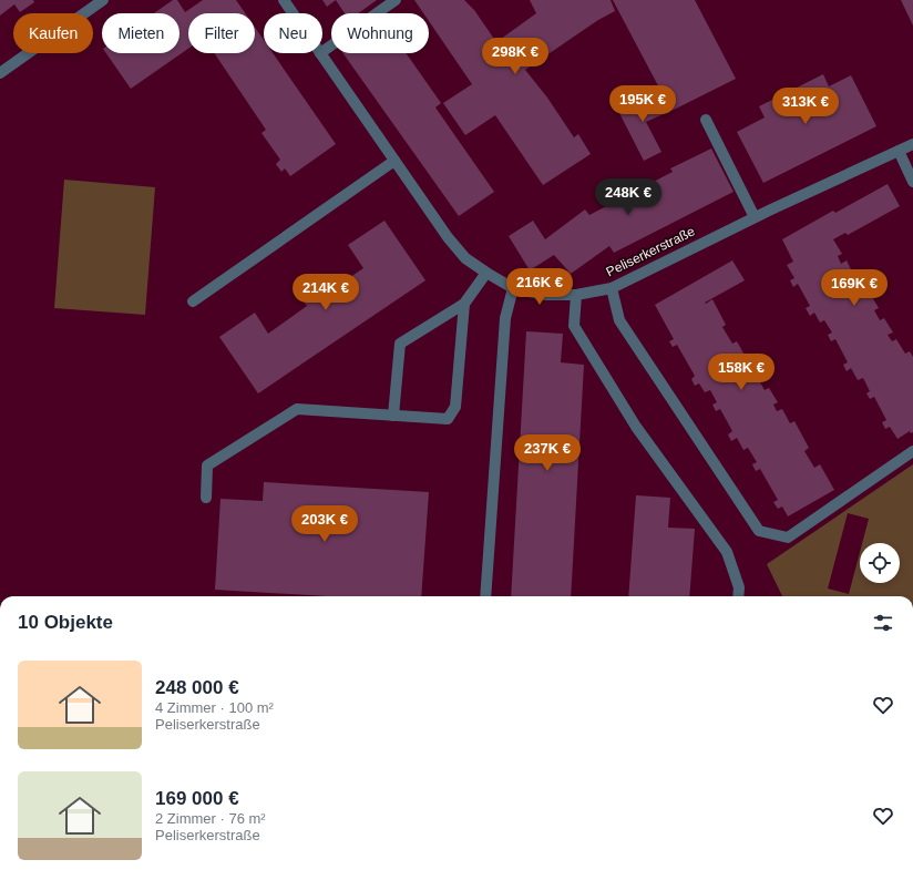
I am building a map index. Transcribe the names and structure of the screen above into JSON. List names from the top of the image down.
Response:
{
  "streets": {
    "street": ["Peliserkerstraße"]
  },
  "page": {
    "chip": [
      "Kaufen",
      "Mieten",
      "Filter",
      "Neu",
      "Wohnung"
    ],
    "price": [
      "298K €",
      "195K €",
      "313K €",
      "248K €",
      "216K €",
      "169K €",
      "214K €",
      "158K €",
      "237K €",
      "203K €"
    ],
    "heading": "10 Objekte",
    "list": [
      {
        "name": "248 000 €",
        "note": "4 Zimmer · 100 m² · Peliserkerstraße"
      },
      {
        "name": "169 000 €",
        "note": "2 Zimmer · 76 m² · Peliserkerstraße"
      }
    ]
  }
}
